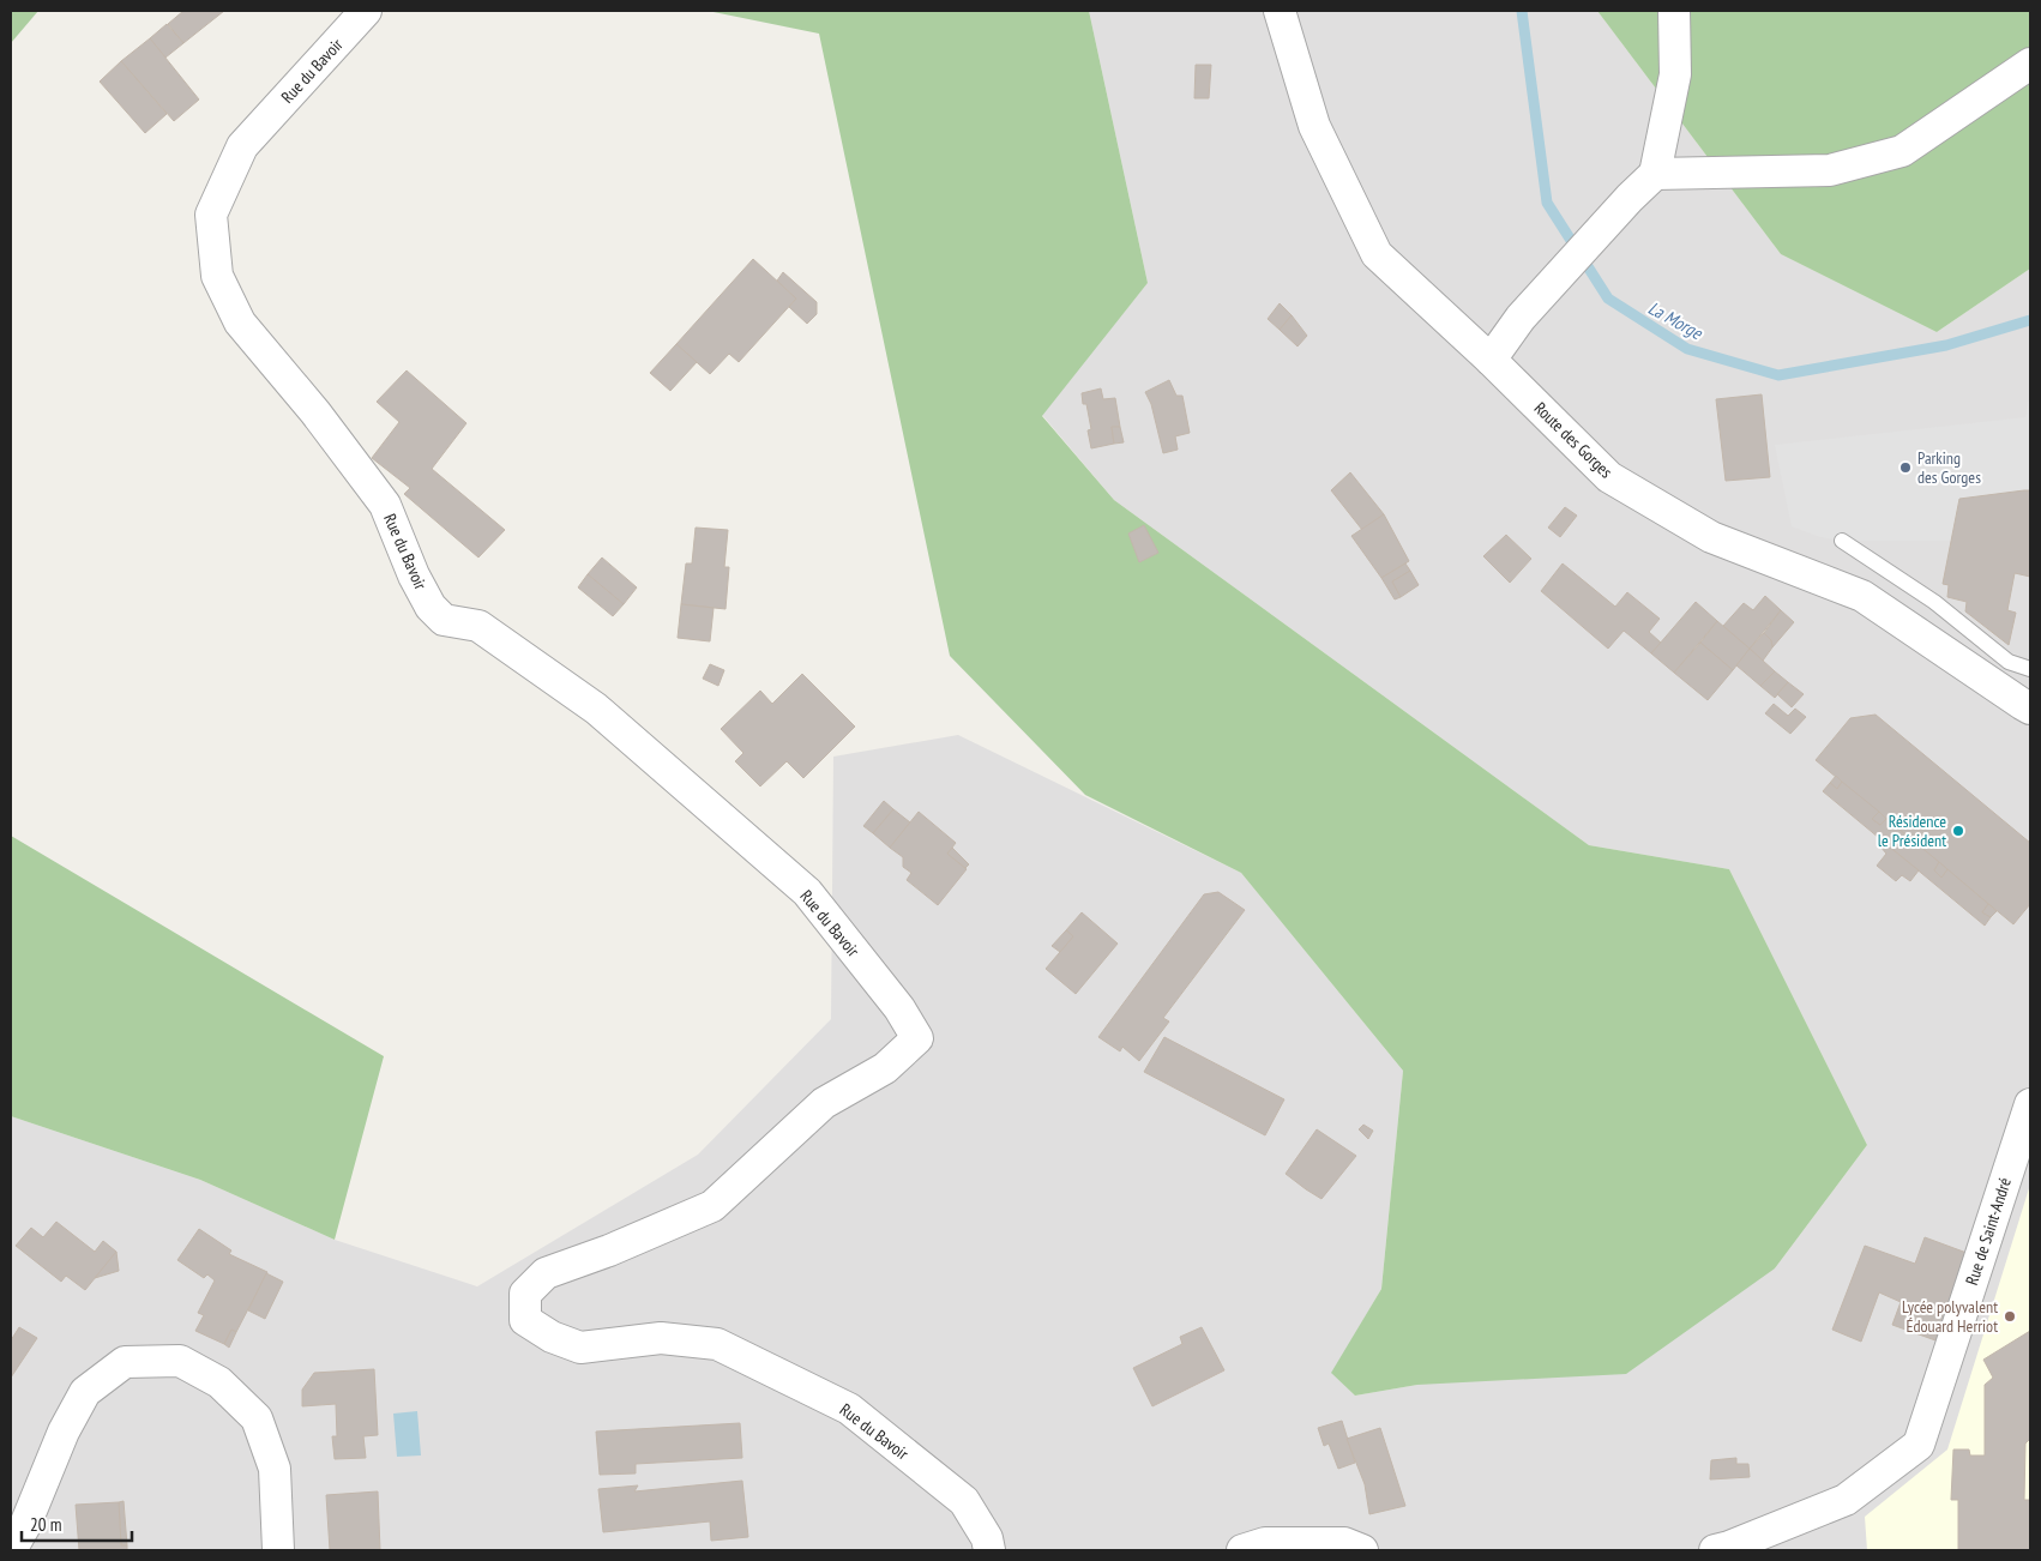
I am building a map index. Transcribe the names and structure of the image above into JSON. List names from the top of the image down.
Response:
{
  "streets": {
    "street": ["Rue du Bavoir", "Route des Gorges", "Rue de Saint-André"]
  },
  "water": ["La Morge"],
  "places": ["Parking des Gorges", "Résidence le Président", "Lycée polyvalent Édouard Herriot"],
  "scale_bar": "20 m"
}
